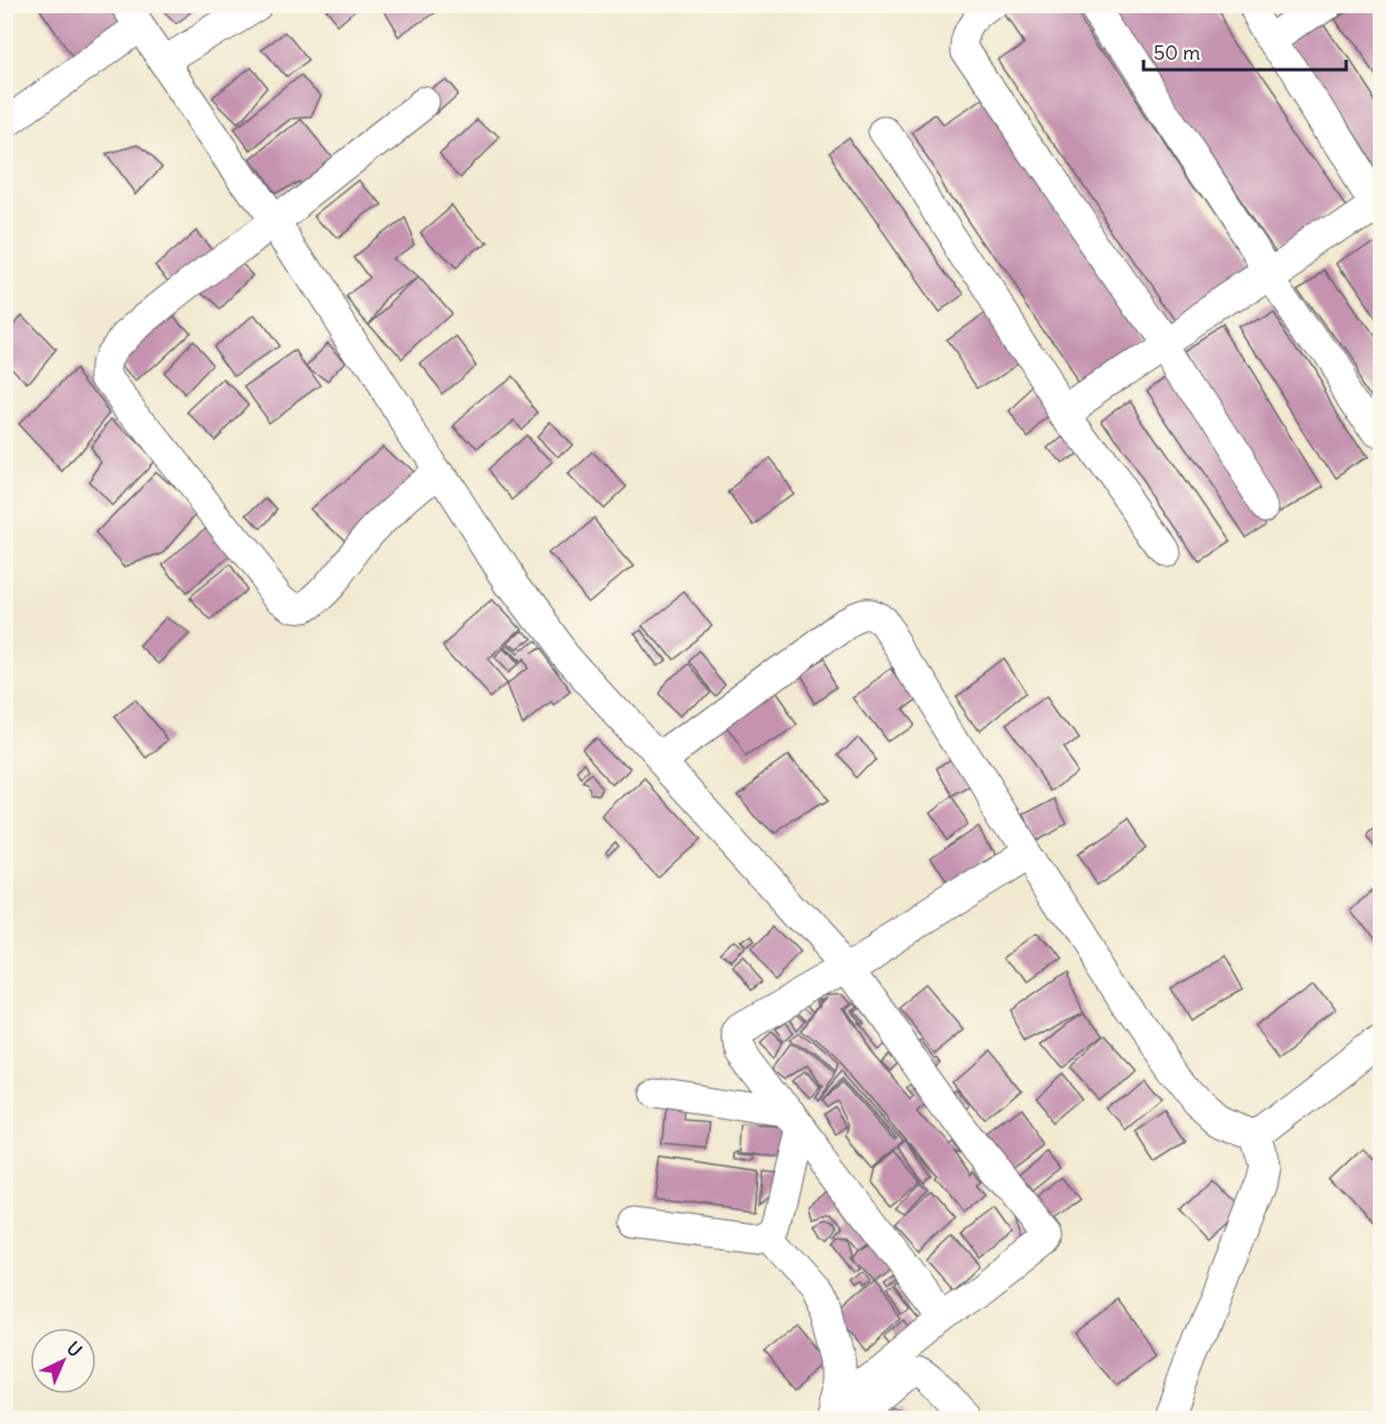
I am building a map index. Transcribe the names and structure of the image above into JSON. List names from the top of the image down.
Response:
{
  "scale_bar": "50 m",
  "north": "top right"
}
